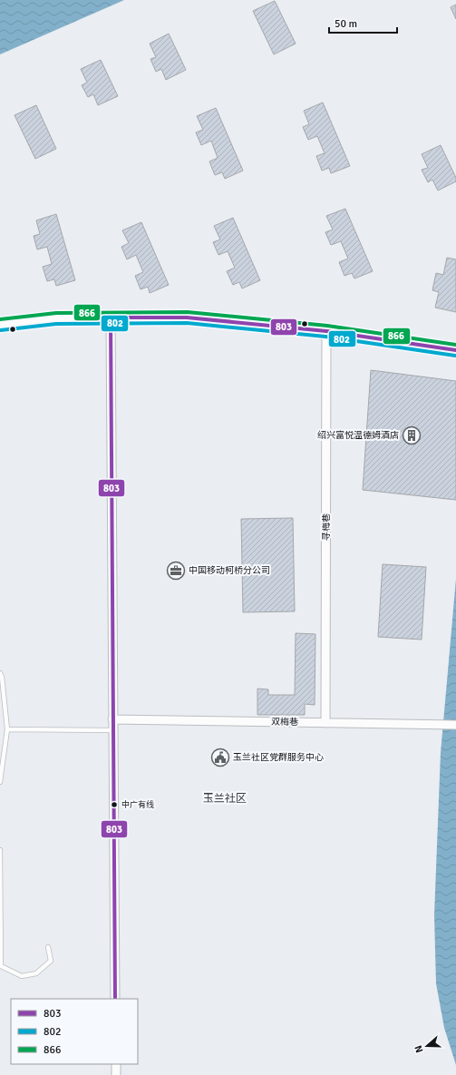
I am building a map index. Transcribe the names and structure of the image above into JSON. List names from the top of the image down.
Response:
{
  "streets": {
    "street": ["寻梅巷", "双梅巷"]
  },
  "crossings": [
    ["寻梅巷", "双梅巷"]
  ],
  "districts": ["玉兰社区"],
  "places": {
    "building": ["绍兴富悦温德姆酒店"],
    "office": ["中国移动柯桥分公司"],
    "public building": ["玉兰社区党群服务中心"],
    "other": ["中广有线"]
  },
  "lines": ["transit line 866", "transit line 803", "transit line 802"],
  "legend": ["803", "802", "866"],
  "scale_bar": "50 m",
  "north": "left"
}
